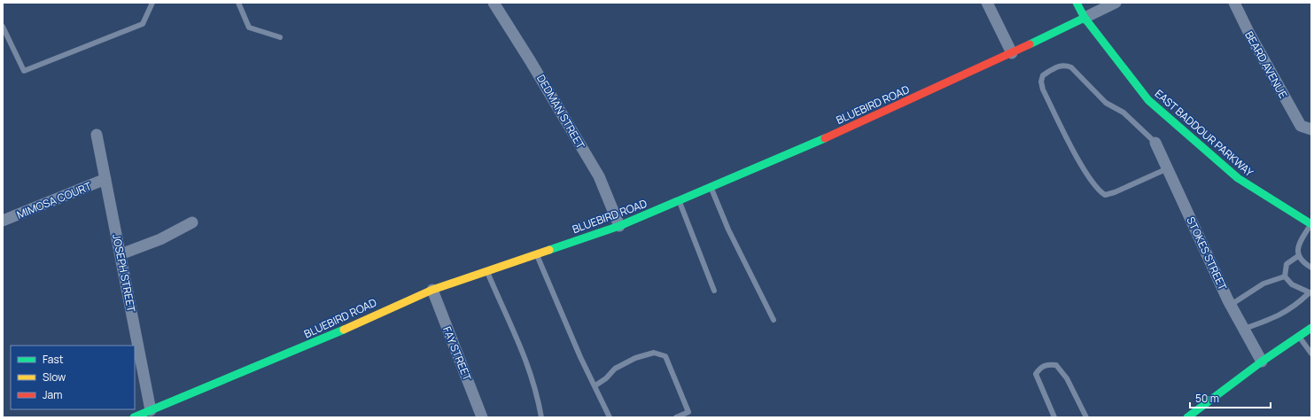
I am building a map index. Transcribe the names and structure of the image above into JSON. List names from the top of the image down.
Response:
{
  "streets": {
    "street": [
      "BEARD AVENUE",
      "BLUEBIRD ROAD",
      "DEDMAN STREET",
      "EAST BADDOUR PARKWAY",
      "MIMOSA COURT",
      "STOKES STREET",
      "JOSEPH STREET",
      "FAY STREET"
    ]
  },
  "crossings": [
    ["BLUEBIRD ROAD", "DEDMAN STREET"],
    ["BLUEBIRD ROAD", "EAST BADDOUR PARKWAY"],
    ["BLUEBIRD ROAD", "JOSEPH STREET"],
    ["BLUEBIRD ROAD", "FAY STREET"],
    ["MIMOSA COURT", "JOSEPH STREET"]
  ],
  "legend": ["Fast", "Slow", "Jam"],
  "scale_bar": "50 m"
}
